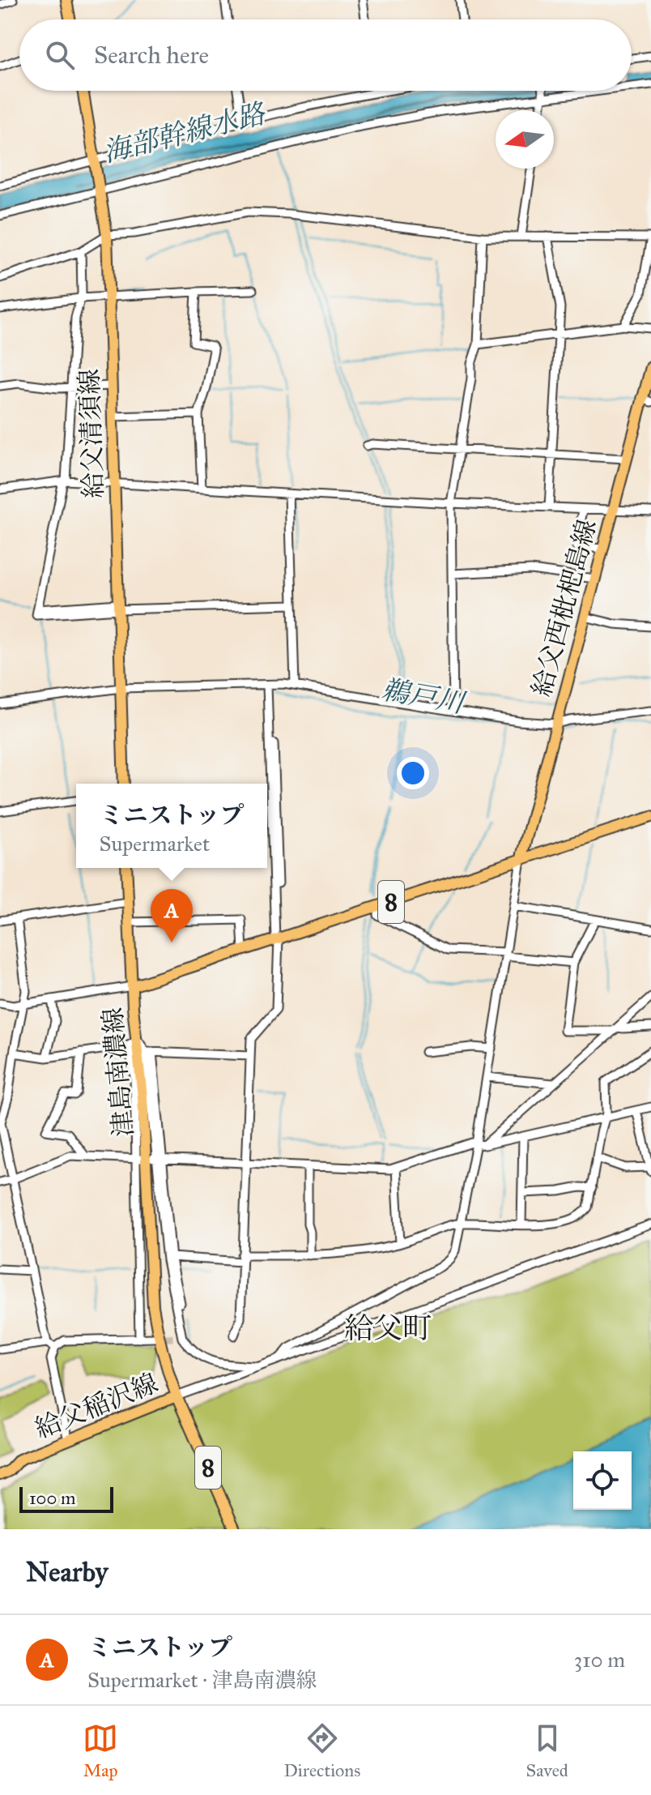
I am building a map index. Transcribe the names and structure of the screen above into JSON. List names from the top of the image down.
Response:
{
  "streets": {
    "main road": [
      "給父清須線",
      "給父西枇杷島線",
      "8",
      "津島南濃線",
      "給父稲沢線"
    ]
  },
  "crossings": [
    ["給父西枇杷島線", "津島南濃線"],
    ["津島南濃線", "給父稲沢線"]
  ],
  "districts": ["給父町"],
  "water": ["海部幹線水路", "鵜戸川"],
  "scale_bar": "100 m",
  "north": "left",
  "page": {
    "search": "Search here",
    "popup": ["ミニストップ", "Supermarket"],
    "pins": "A",
    "scale": "100 m",
    "heading": "Nearby",
    "list": [
      {
        "mark": "A",
        "name": "ミニストップ",
        "note": "Supermarket · 津島南濃線",
        "value": "310 m"
      }
    ],
    "nav": ["Map", "Directions", "Saved"]
  }
}
